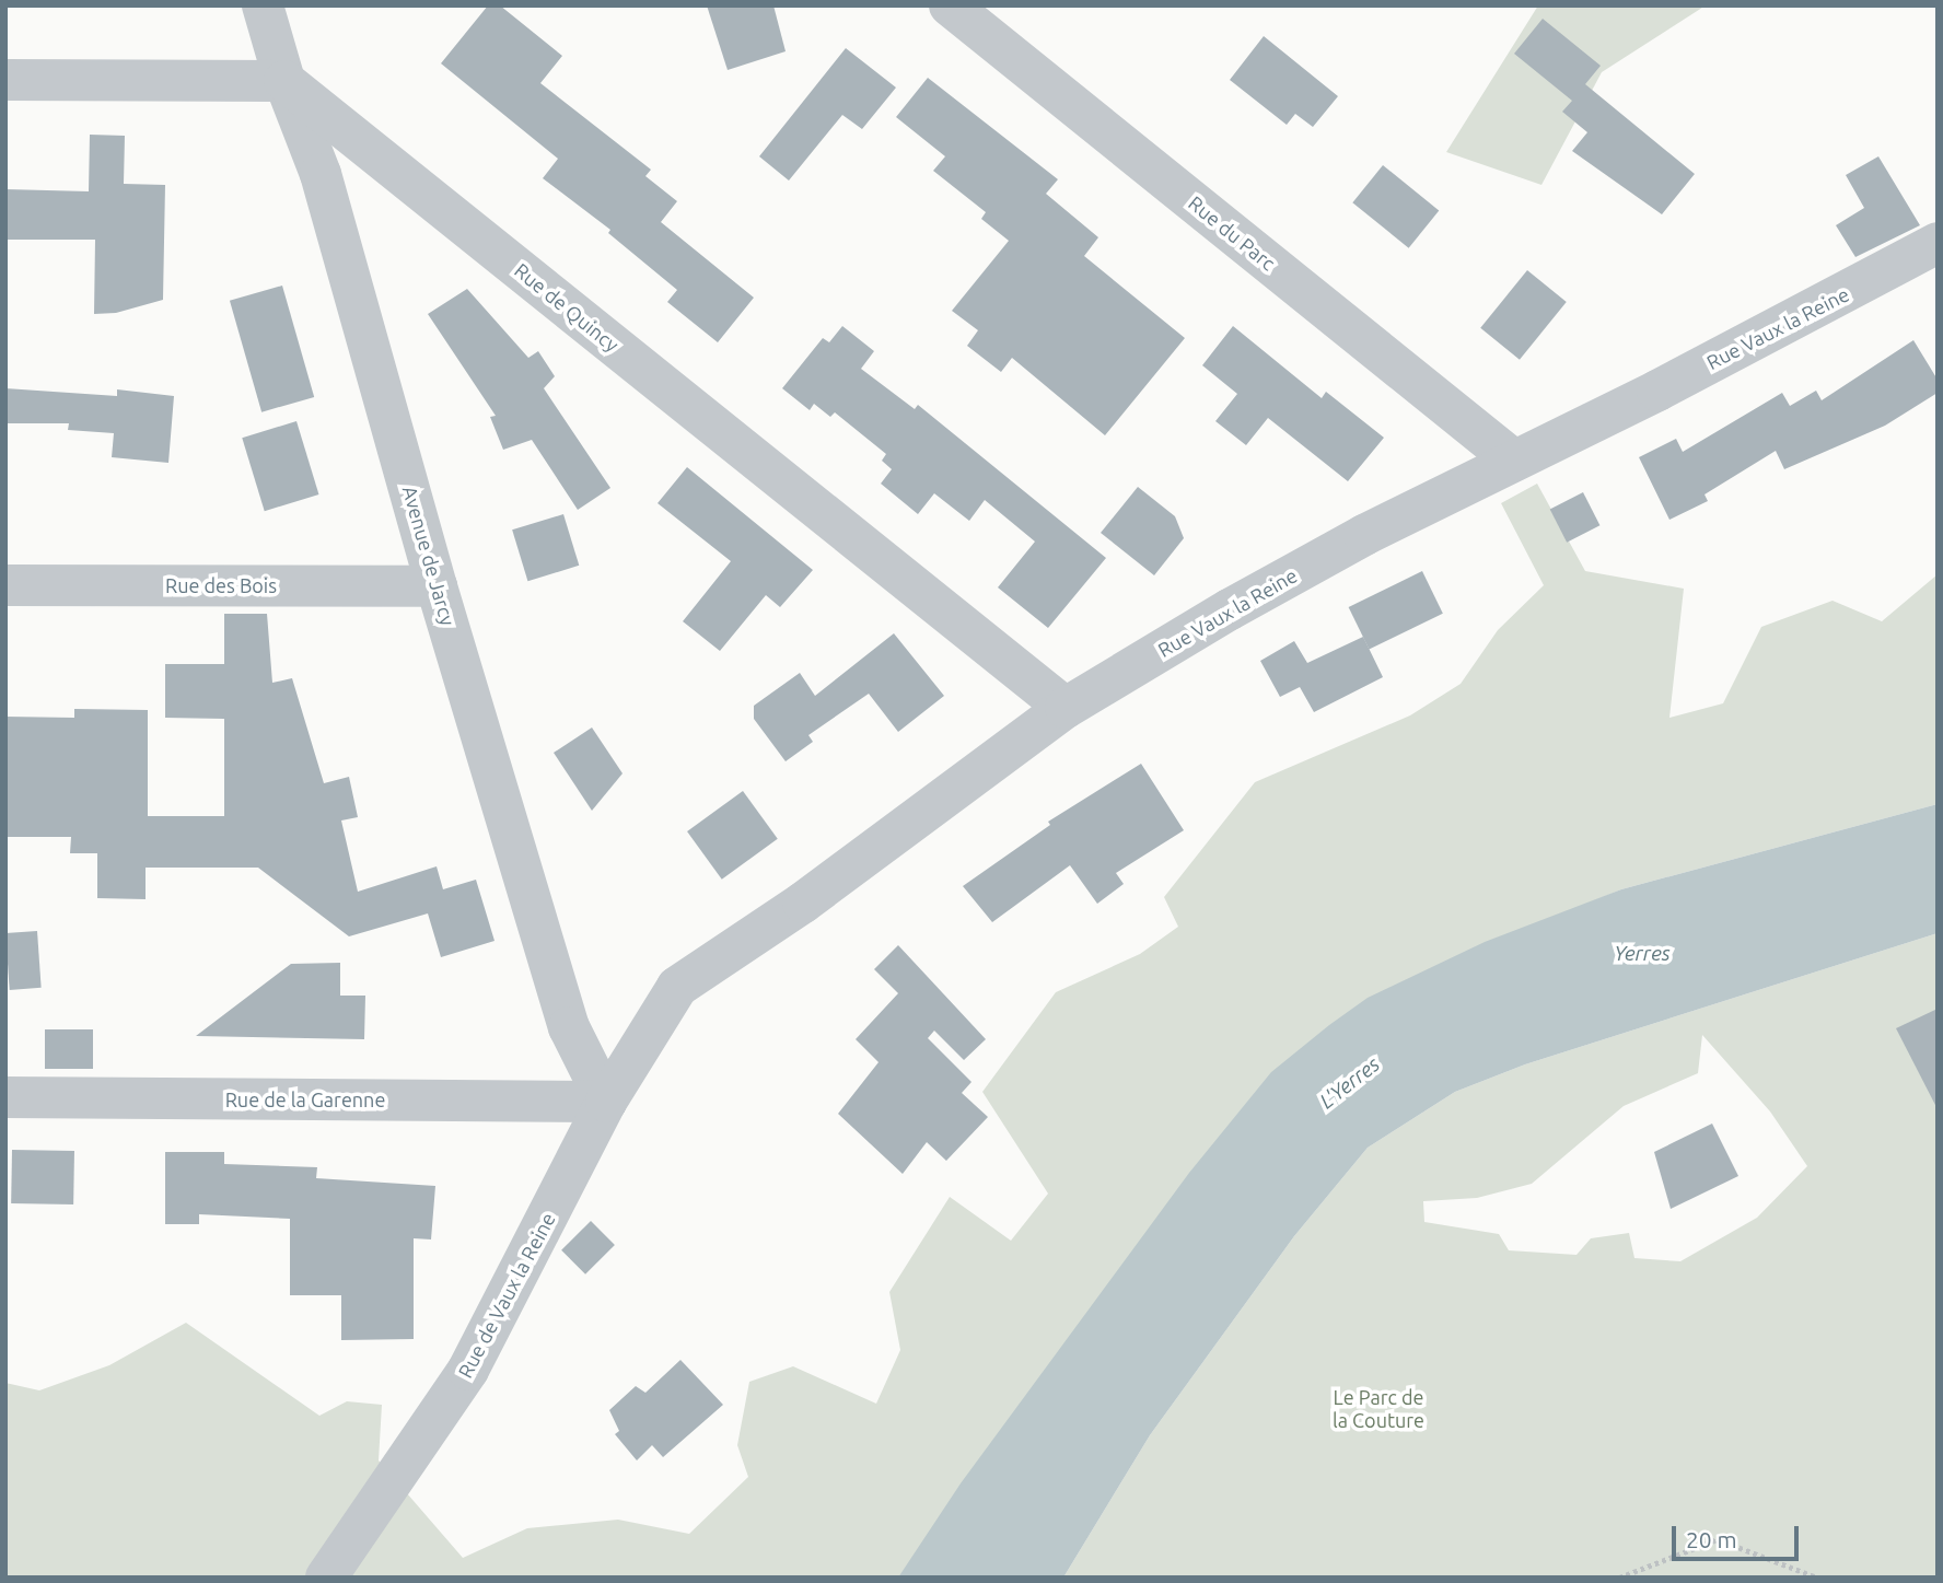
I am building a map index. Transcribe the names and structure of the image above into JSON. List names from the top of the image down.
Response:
{
  "streets": {
    "street": [
      "Rue du Parc",
      "Rue de Quincy",
      "Rue Vaux la Reine",
      "Avenue de Jarcy",
      "Rue des Bois",
      "Rue de la Garenne",
      "Rue de Vaux la Reine"
    ]
  },
  "crossings": [
    ["Rue du Parc", "Rue Vaux la Reine"],
    ["Rue de Quincy", "Rue Vaux la Reine"],
    ["Rue de Quincy", "Avenue de Jarcy"],
    ["Rue Vaux la Reine", "Avenue de Jarcy"],
    ["Rue Vaux la Reine", "Rue de la Garenne"],
    ["Rue Vaux la Reine", "Rue de Vaux la Reine"],
    ["Avenue de Jarcy", "Rue des Bois"],
    ["Avenue de Jarcy", "Rue de la Garenne"],
    ["Avenue de Jarcy", "Rue de Vaux la Reine"],
    ["Rue de la Garenne", "Rue de Vaux la Reine"]
  ],
  "water": ["Yerres", "L'Yerres"],
  "parks": ["Le Parc de la Couture"],
  "scale_bar": "20 m"
}
